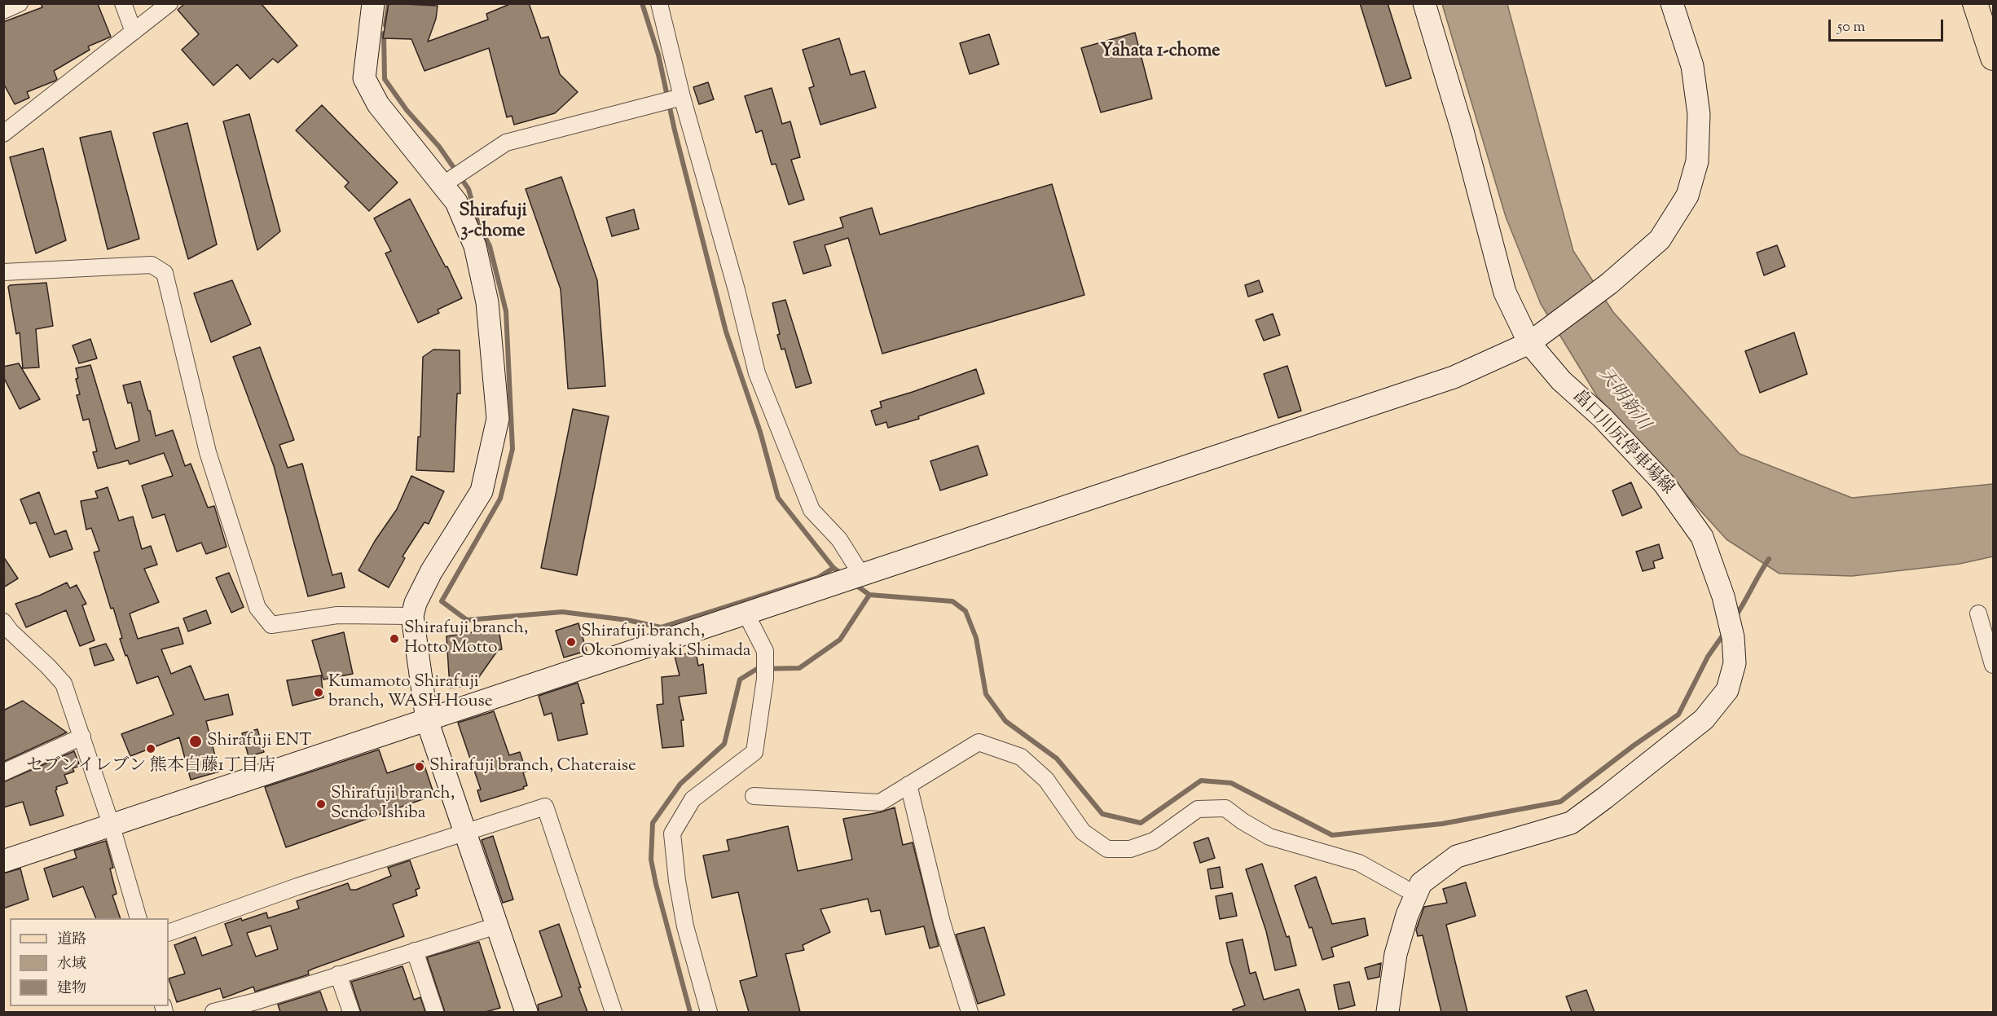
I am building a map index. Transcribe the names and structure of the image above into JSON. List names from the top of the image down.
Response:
{
  "streets": {
    "street": ["畠口川尻停車場線"]
  },
  "districts": ["Yahata 1-chome", "Shirafuji 3-chome"],
  "water": ["天明新川"],
  "places": [
    "Shirafuji branch, Hotto Motto",
    "Shirafuji branch, Okonomiyaki Shimada",
    "Kumamoto Shirafuji branch, WASH House",
    "Shirafuji ENT",
    "セブンイレブン 熊本白藤1丁目店",
    "Shirafuji branch, Chateraise",
    "Shirafuji branch, Sendo Ishiba"
  ],
  "legend": ["道路", "水域", "建物"],
  "scale_bar": "50 m"
}
